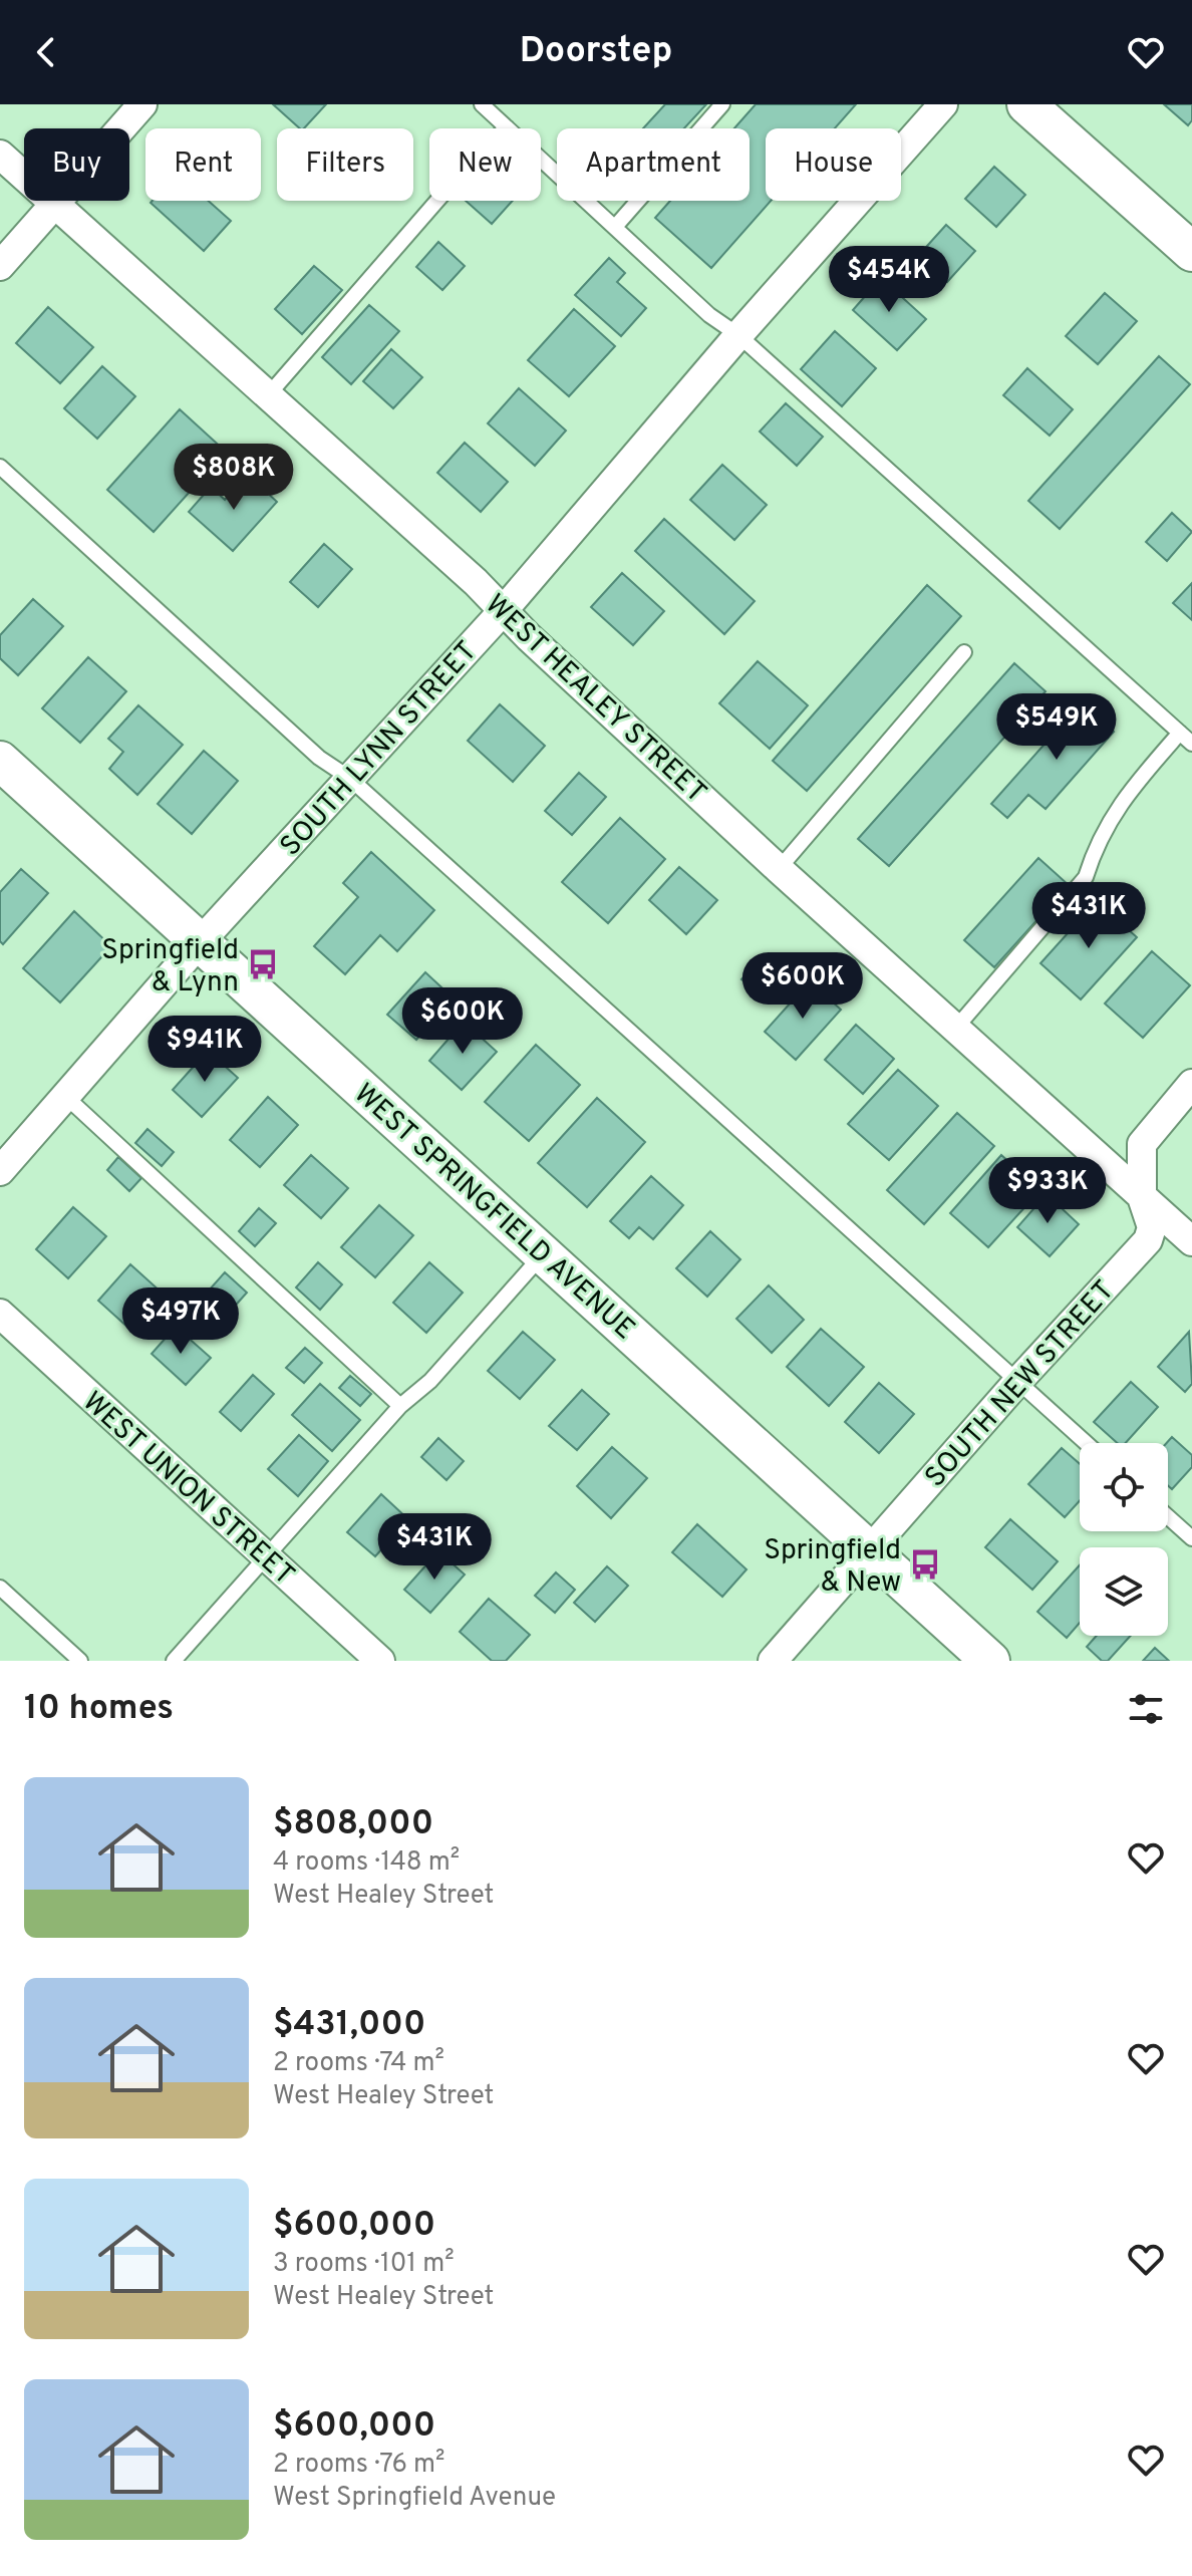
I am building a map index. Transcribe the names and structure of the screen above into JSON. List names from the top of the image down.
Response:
{
  "streets": {
    "main road": ["WEST SPRINGFIELD AVENUE"],
    "street": [
      "WEST HEALEY STREET",
      "SOUTH LYNN STREET",
      "SOUTH NEW STREET",
      "WEST UNION STREET"
    ]
  },
  "crossings": [
    ["WEST HEALEY STREET", "SOUTH LYNN STREET"],
    ["WEST HEALEY STREET", "SOUTH NEW STREET"],
    ["SOUTH LYNN STREET", "WEST SPRINGFIELD AVENUE"],
    ["WEST SPRINGFIELD AVENUE", "SOUTH NEW STREET"]
  ],
  "places": {
    "bus stop": ["Springfield & Lynn", "Springfield & New"]
  },
  "page": {
    "header": "Doorstep",
    "chip": [
      "Buy",
      "Rent",
      "Filters",
      "New",
      "Apartment",
      "House"
    ],
    "price": [
      "$454K",
      "$808K",
      "$549K",
      "$431K",
      "$600K",
      "$600K",
      "$941K",
      "$933K",
      "$497K",
      "$431K"
    ],
    "heading": "10 homes",
    "list": [
      {
        "name": "$808,000",
        "note": "4 rooms · 148 m² · West Healey Street"
      },
      {
        "name": "$431,000",
        "note": "2 rooms · 74 m² · West Healey Street"
      },
      {
        "name": "$600,000",
        "note": "3 rooms · 101 m² · West Healey Street"
      },
      {
        "name": "$600,000",
        "note": "2 rooms · 76 m² · West Springfield Avenue"
      }
    ]
  }
}
